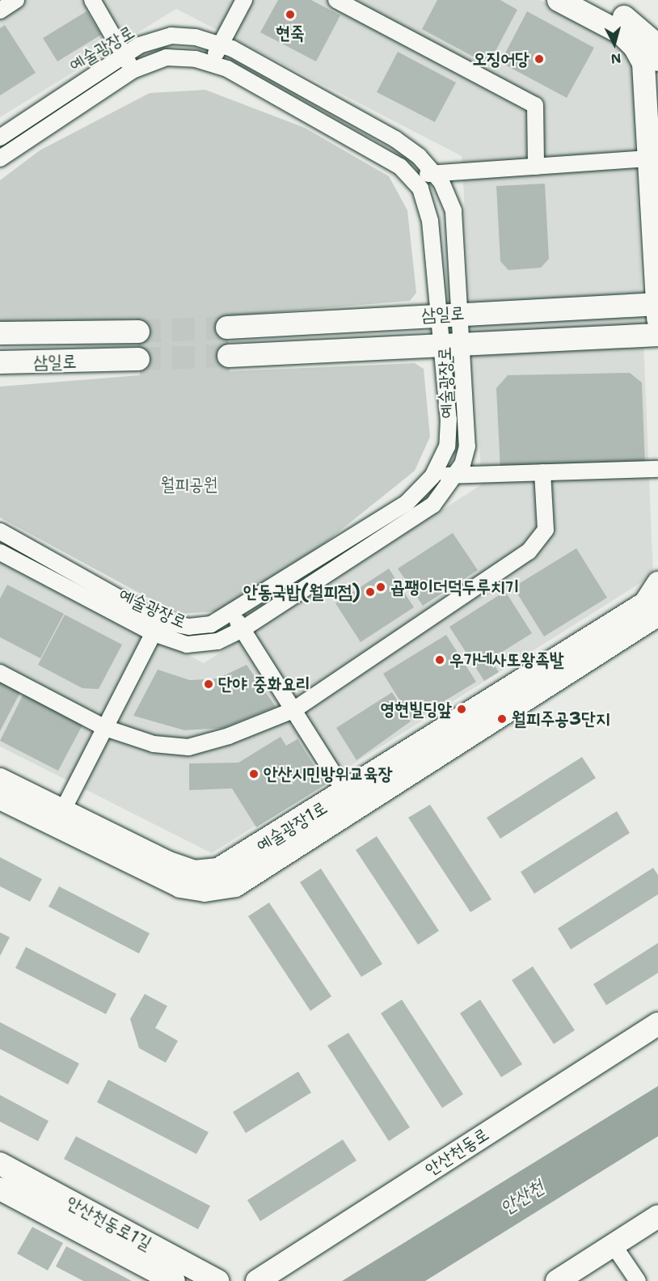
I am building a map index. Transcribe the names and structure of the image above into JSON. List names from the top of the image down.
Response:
{
  "streets": {
    "street": [
      "예술광장로",
      "삼일로",
      "예술광장1로",
      "안산천동로",
      "안산천동로1길"
    ]
  },
  "crossings": [
    ["예술광장로", "삼일로"]
  ],
  "water": ["안산천"],
  "parks": ["월피공원"],
  "places": [
    "현죽",
    "오징어당",
    "곱팽이더덕두루치기",
    "안동국밥(월피점)",
    "우가네사또왕족발",
    "단야 중화요리",
    "영현빌딩앞",
    "월피주공3단지",
    "안산시민방위교육장"
  ],
  "north": "bottom"
}
